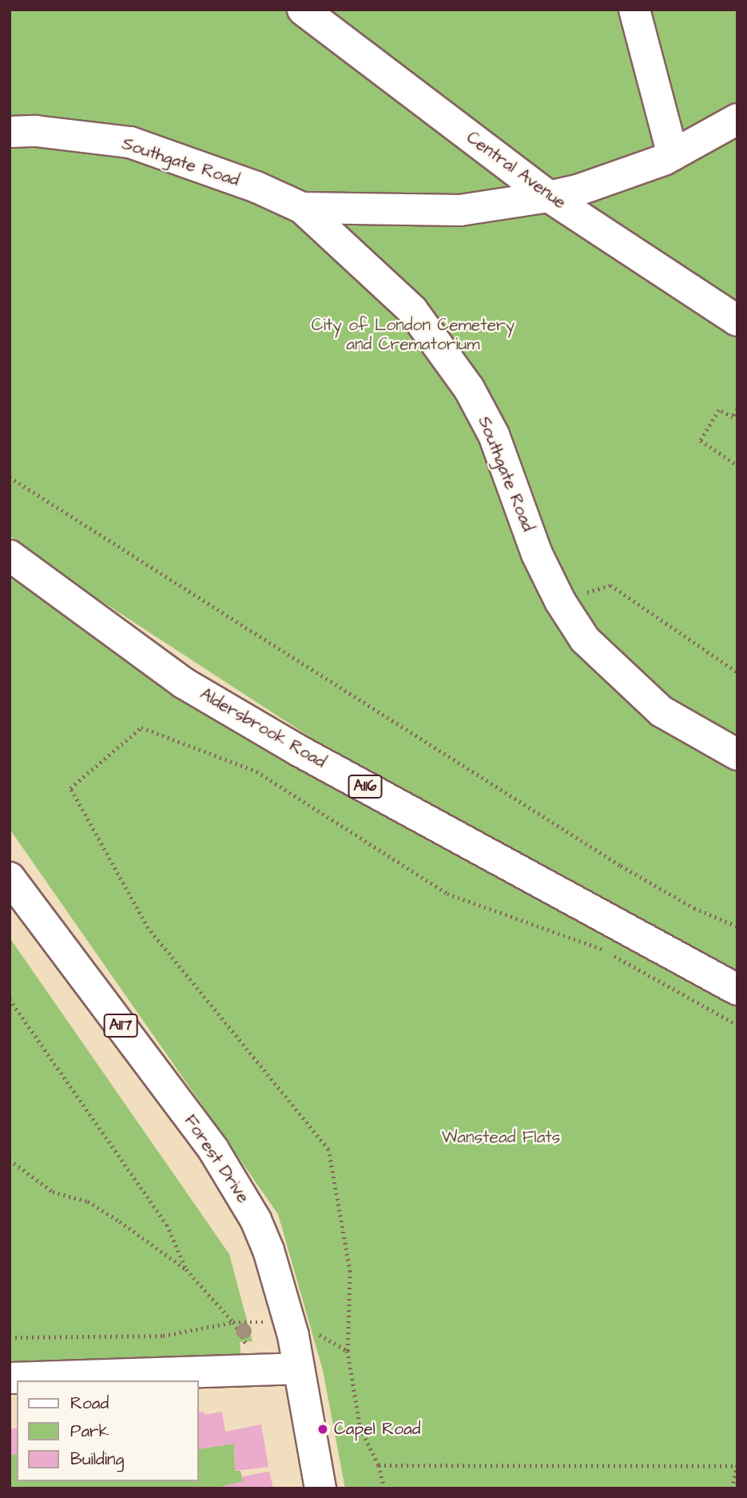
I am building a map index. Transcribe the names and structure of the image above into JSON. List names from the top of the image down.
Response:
{
  "streets": {
    "main road": [
      "Southgate Road",
      "Central Avenue",
      "Aldersbrook Road",
      "A116",
      "A117",
      "Forest Drive"
    ]
  },
  "parks": ["City of London Cemetery and Crematorium", "Wanstead Flats"],
  "places": ["Capel Road"],
  "legend": ["Road", "Park", "Building"]
}
